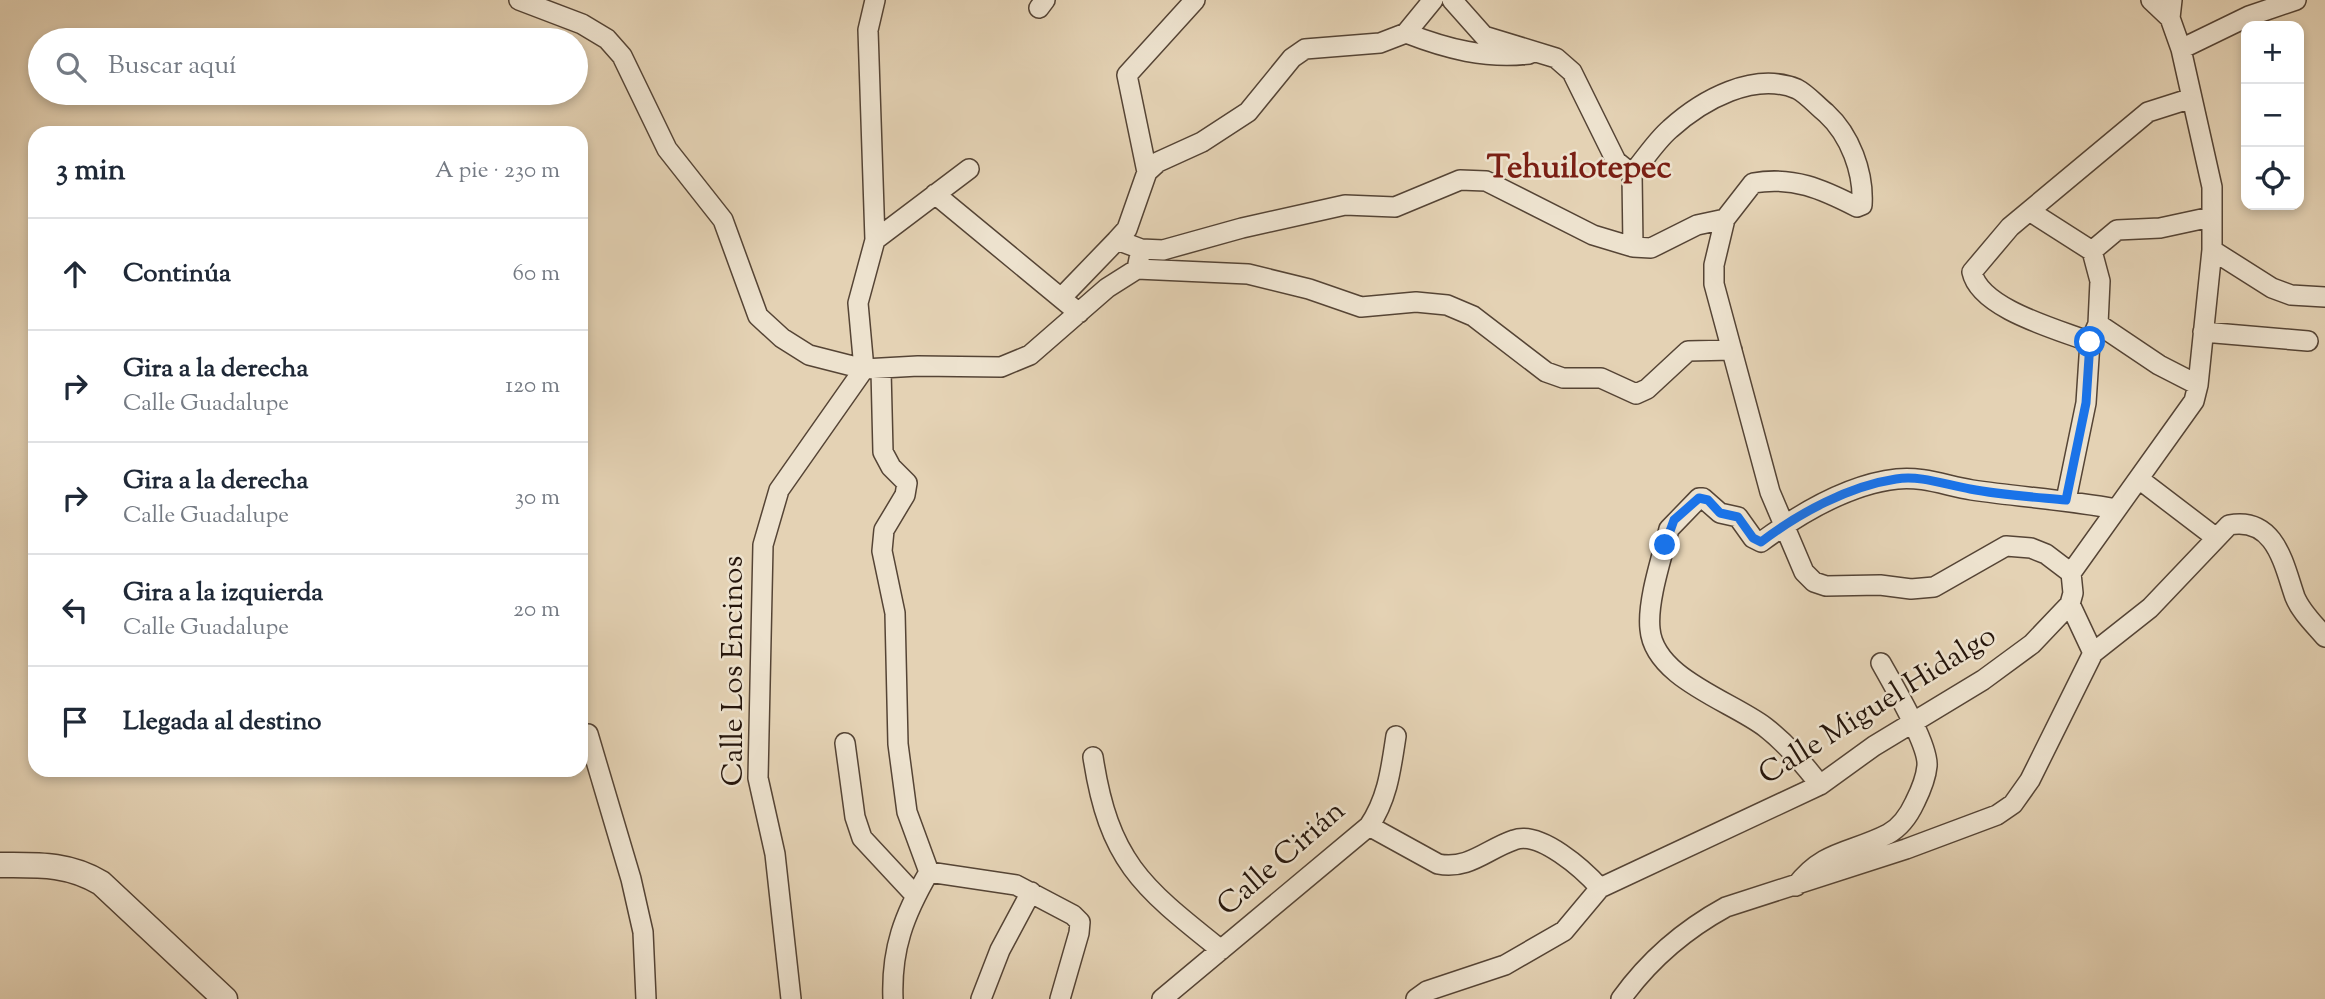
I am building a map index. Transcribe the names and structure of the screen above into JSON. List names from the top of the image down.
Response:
{
  "streets": {
    "street": ["Calle Los Encinos", "Calle Miguel Hidalgo", "Calle Cirián"]
  },
  "districts": ["Tehuilotepec"],
  "page": {
    "map_buttons": ["+", "−"],
    "search": "Buscar aquí",
    "heading": ["3 min", "A pie · 230 m"],
    "list": [
      ["Continúa", "60 m"],
      ["Gira a la derecha", "Calle Guadalupe", "120 m"],
      ["Gira a la derecha", "Calle Guadalupe", "30 m"],
      ["Gira a la izquierda", "Calle Guadalupe", "20 m"],
      "Llegada al destino"
    ]
  }
}
